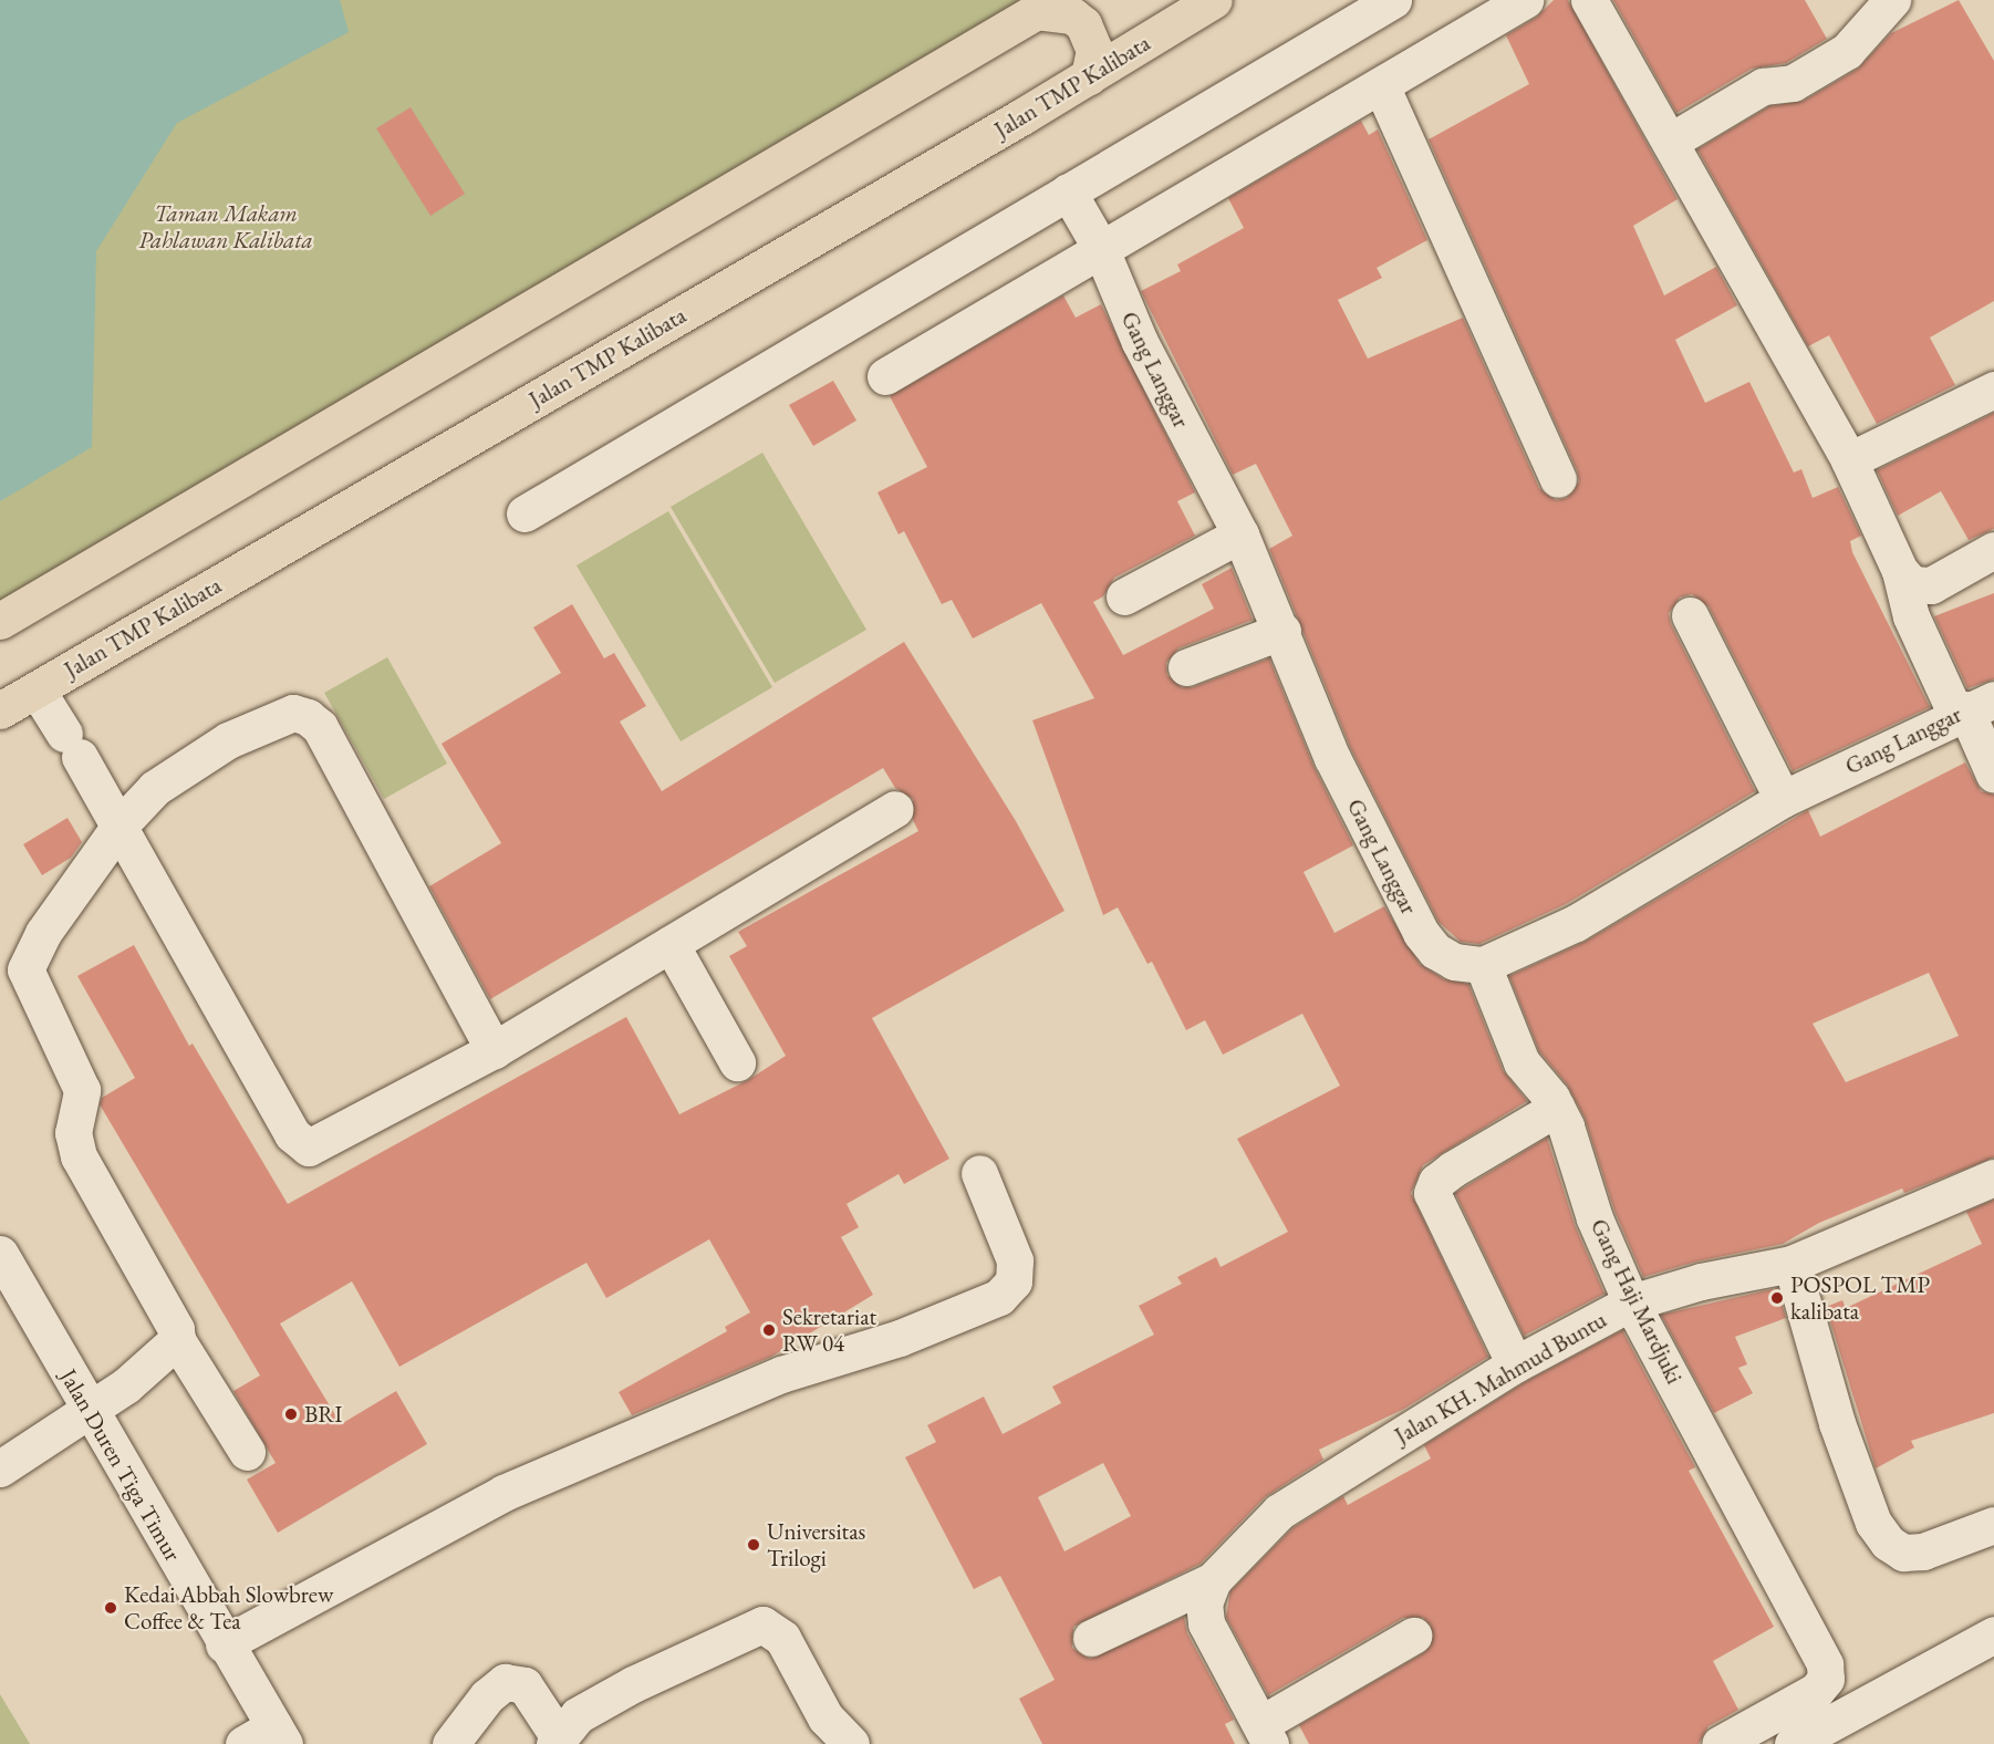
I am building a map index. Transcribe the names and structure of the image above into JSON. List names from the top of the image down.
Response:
{
  "streets": {
    "main road": ["Jalan TMP Kalibata"],
    "street": [
      "Gang Langgar",
      "Gang Haji Mardjuki",
      "Jalan KH. Mahmud Buntu",
      "Jalan Duren Tiga Timur"
    ]
  },
  "crossings": [
    ["Gang Langgar", "Gang Haji Mardjuki"],
    ["Gang Haji Mardjuki", "Jalan KH. Mahmud Buntu"]
  ],
  "parks": ["Taman Makam Pahlawan Kalibata"],
  "places": [
    "POSPOL TMP kalibata",
    "Sekretariat RW 04",
    "BRI",
    "Universitas Trilogi",
    "Kedai Abbah Slowbrew Coffee & Tea"
  ]
}
